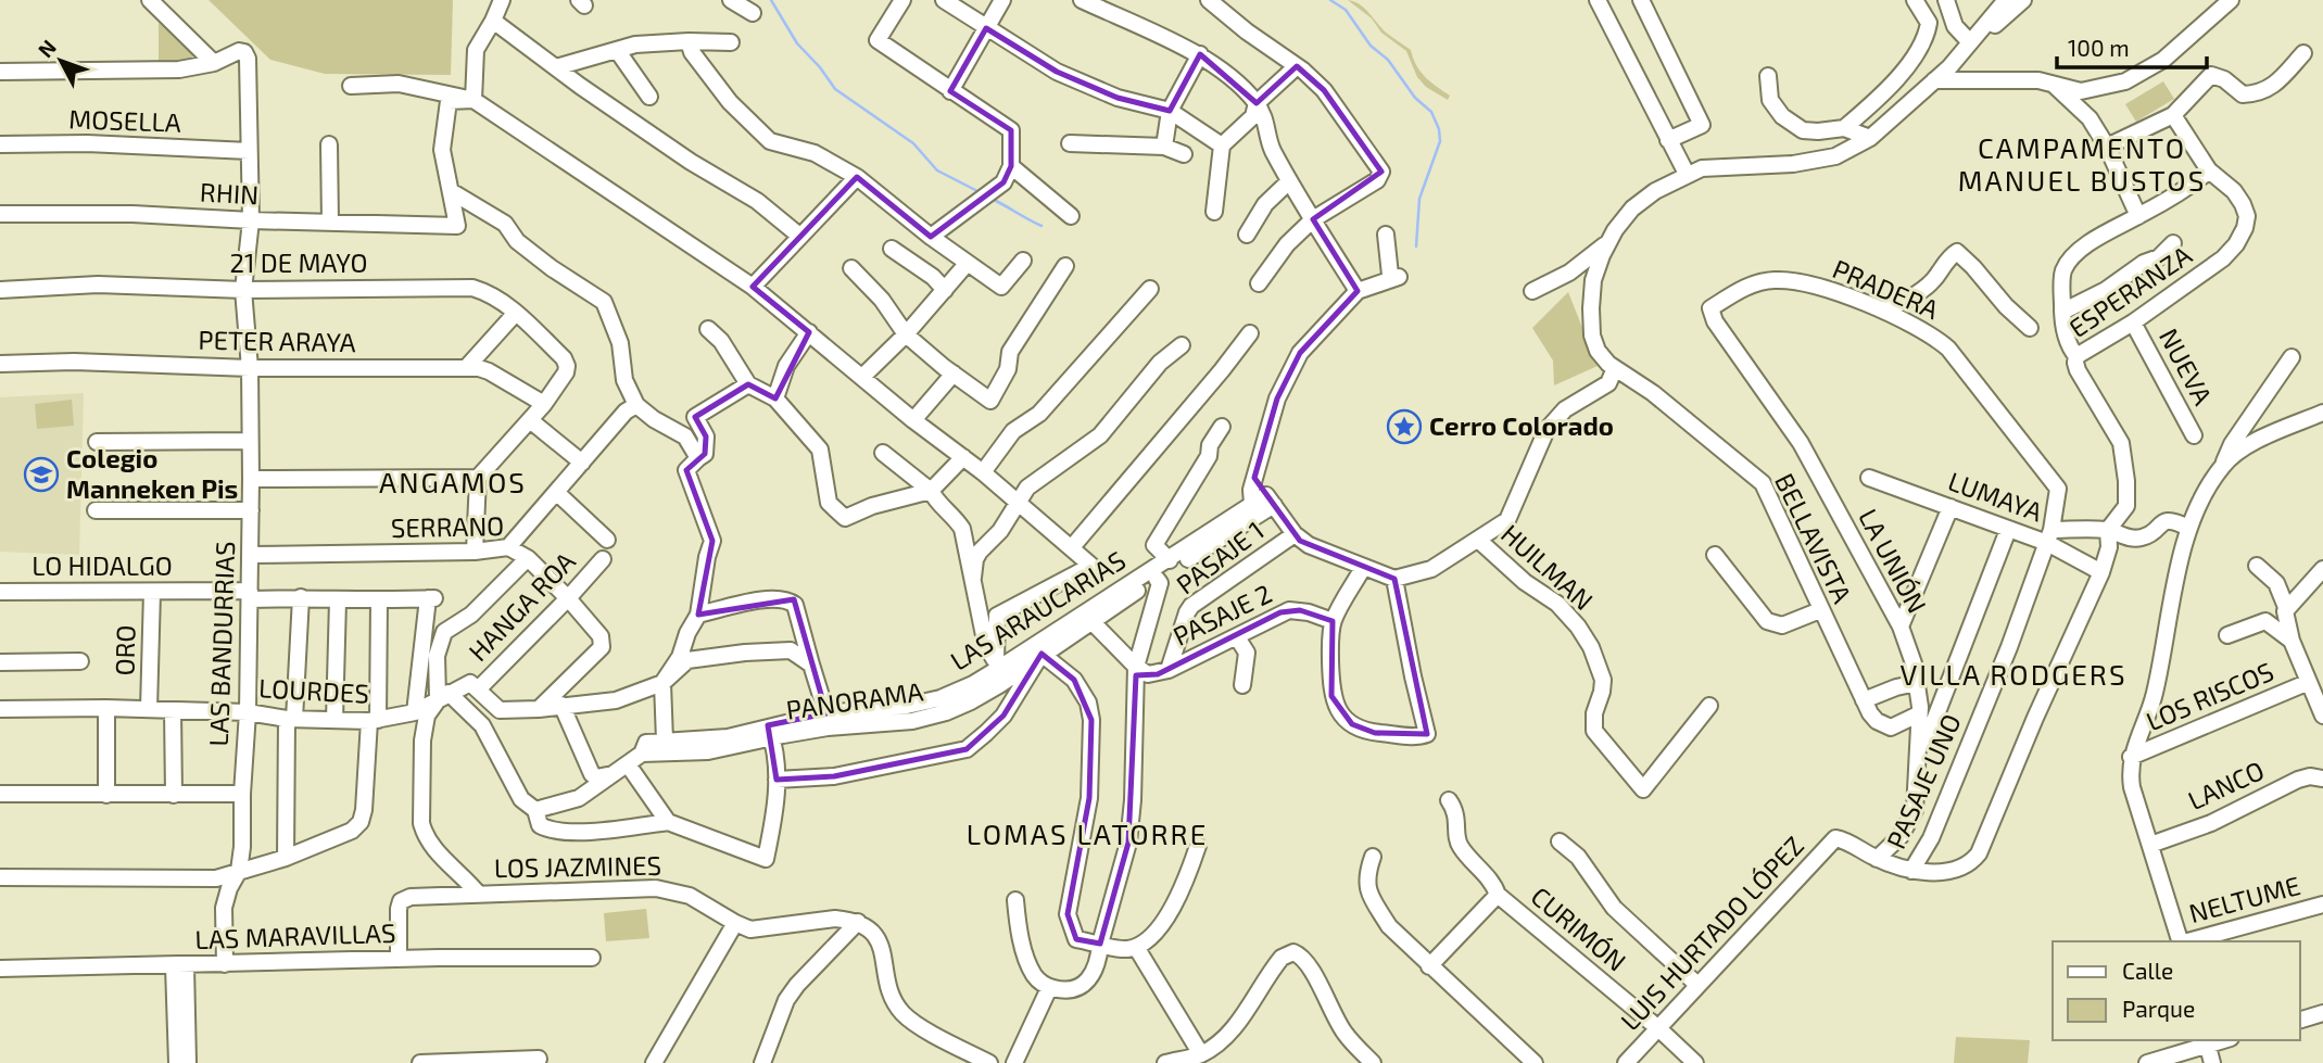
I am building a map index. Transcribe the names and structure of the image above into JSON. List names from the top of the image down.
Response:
{
  "streets": {
    "street": [
      "MOSELLA",
      "RHIN",
      "21 DE MAYO",
      "PRADERA",
      "ESPERANZA",
      "PETER ARAYA",
      "NUEVA",
      "LUMAYA",
      "SERRANO",
      "BELLAVISTA",
      "PASAJE 1",
      "LA UNIÓN",
      "LO HIDALGO",
      "HUILMAN",
      "HANGA ROA",
      "LAS ARAUCARIAS",
      "PASAJE 2",
      "LAS BANDURRIAS",
      "ORO",
      "LOURDES",
      "LOS RISCOS",
      "PANORAMA",
      "PASAJE UNO",
      "LANCO",
      "LOS JAZMINES",
      "NELTUME",
      "CURIMÓN",
      "LUIS HURTADO LÓPEZ",
      "LAS MARAVILLAS"
    ]
  },
  "crossings": [
    ["MOSELLA", "LAS BANDURRIAS"],
    ["RHIN", "LAS BANDURRIAS"],
    ["21 DE MAYO", "PETER ARAYA"],
    ["21 DE MAYO", "LAS BANDURRIAS"],
    ["PRADERA", "LUMAYA"],
    ["PRADERA", "LA UNIÓN"],
    ["PRADERA", "PASAJE UNO"],
    ["ESPERANZA", "NUEVA"],
    ["PETER ARAYA", "LAS BANDURRIAS"],
    ["LUMAYA", "PASAJE UNO"],
    ["SERRANO", "HANGA ROA"],
    ["SERRANO", "LAS BANDURRIAS"],
    ["BELLAVISTA", "LA UNIÓN"],
    ["PASAJE 1", "PASAJE 2"],
    ["LA UNIÓN", "LUIS HURTADO LÓPEZ"],
    ["LO HIDALGO", "LAS BANDURRIAS"],
    ["LO HIDALGO", "ORO"],
    ["LO HIDALGO", "LOURDES"],
    ["LAS ARAUCARIAS", "PANORAMA"],
    ["LAS BANDURRIAS", "LOURDES"],
    ["LAS BANDURRIAS", "LAS MARAVILLAS"],
    ["ORO", "LOURDES"],
    ["LOS JAZMINES", "LAS MARAVILLAS"],
    ["CURIMÓN", "LUIS HURTADO LÓPEZ"]
  ],
  "districts": [
    "CAMPAMENTO MANUEL BUSTOS",
    "ANGAMOS",
    "VILLA RODGERS",
    "LOMAS LATORRE"
  ],
  "places": {
    "place": ["Cerro Colorado"],
    "school or university": ["Colegio Manneken Pis"]
  },
  "legend": ["Calle", "Parque"],
  "scale_bar": "100 m",
  "north": "top left"
}
